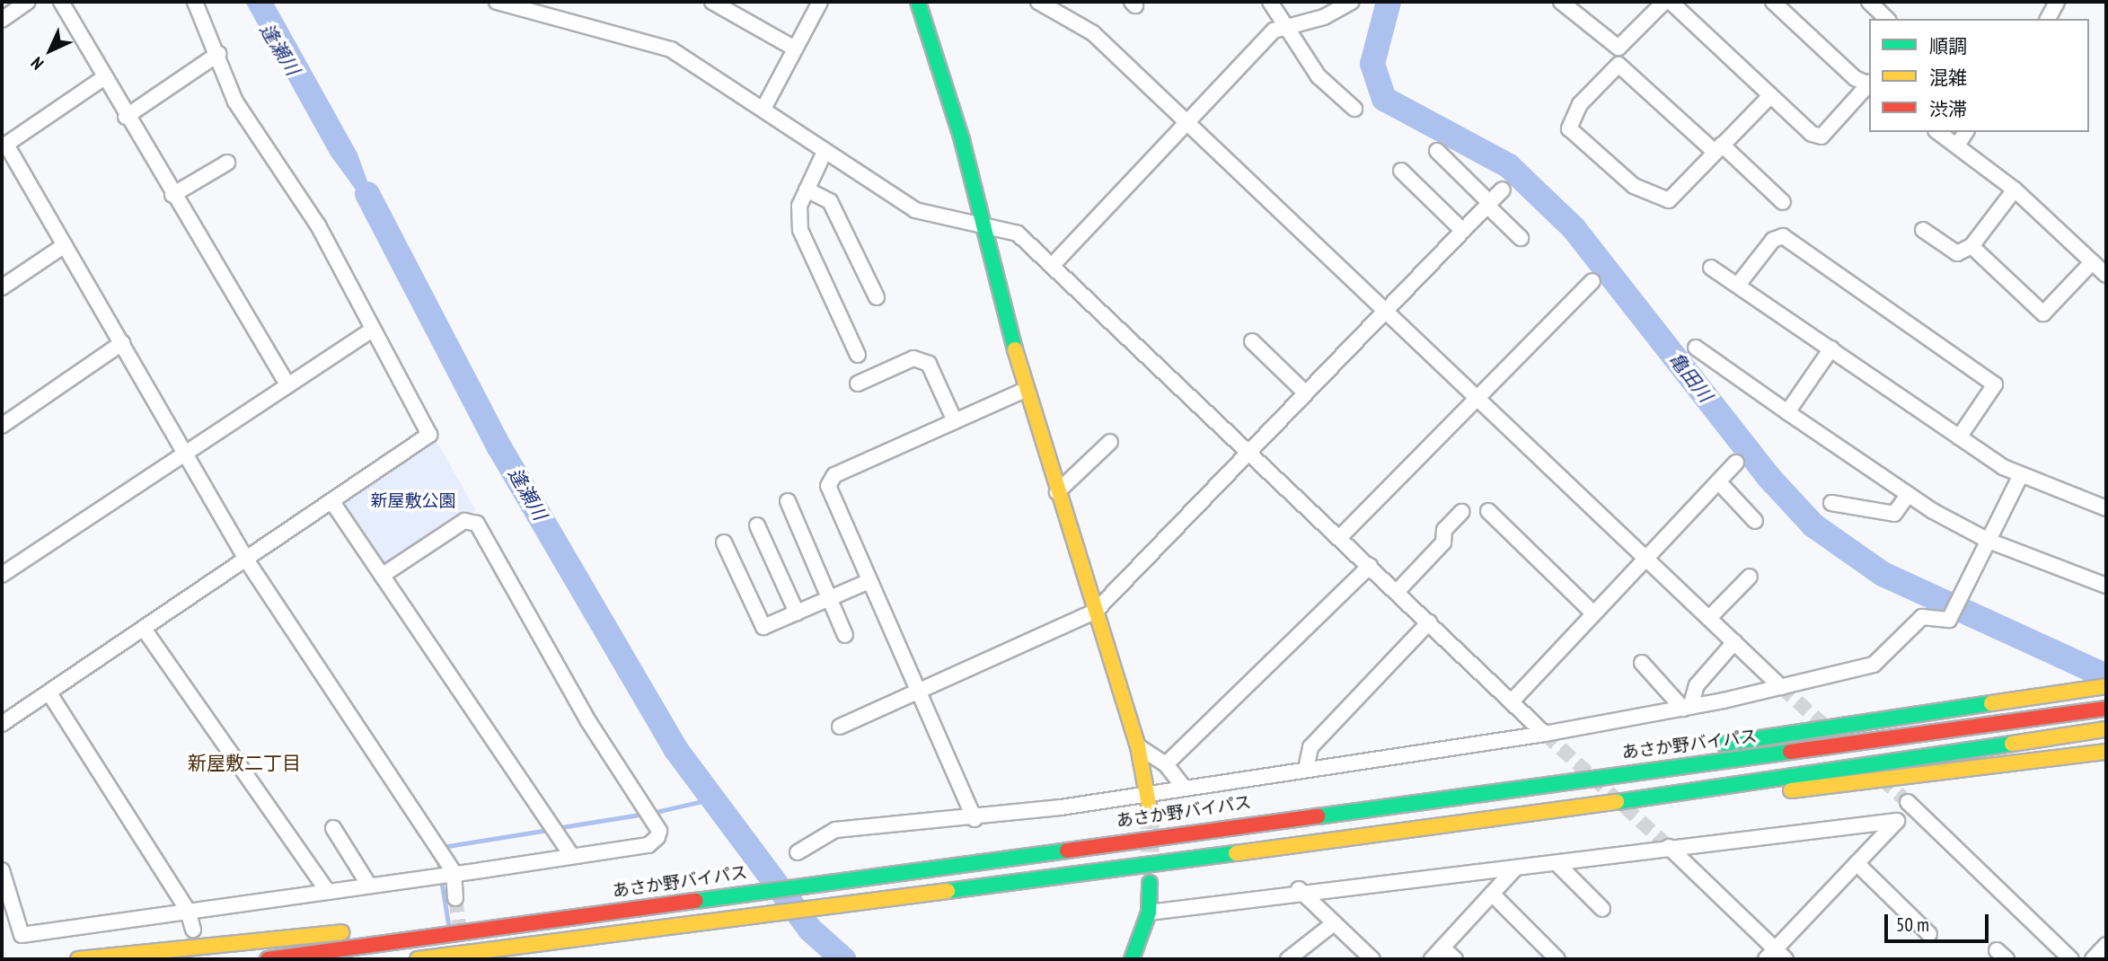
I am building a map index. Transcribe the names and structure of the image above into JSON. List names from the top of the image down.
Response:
{
  "streets": {
    "main road": ["あさか野バイパス"]
  },
  "districts": ["新屋敷二丁目"],
  "water": ["逢瀬川", "亀田川"],
  "parks": ["新屋敷公園"],
  "legend": ["順調", "混雑", "渋滞"],
  "scale_bar": "50 m",
  "north": "bottom left"
}
